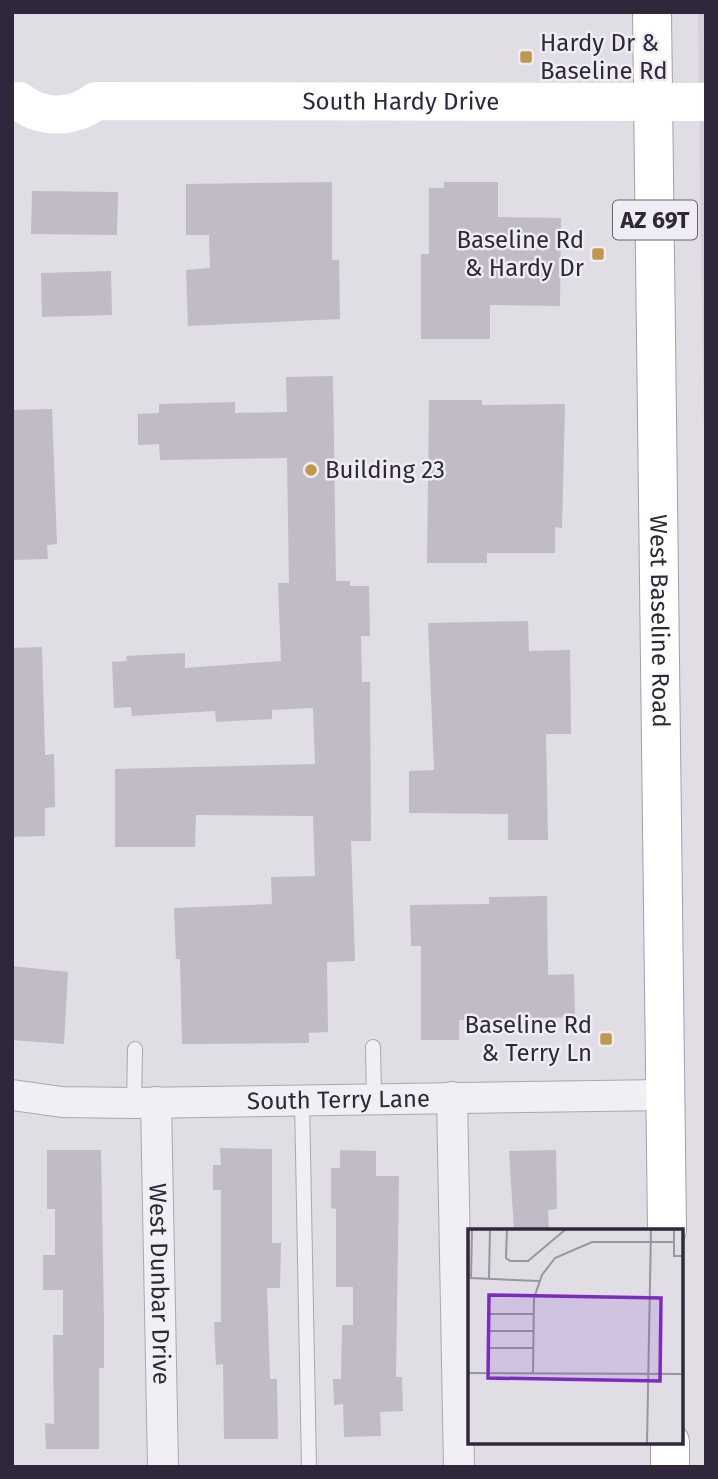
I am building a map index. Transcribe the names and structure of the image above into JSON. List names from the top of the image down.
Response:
{
  "streets": {
    "main road": ["South Hardy Drive", "AZ 69T", "West Baseline Road"],
    "street": ["South Terry Lane", "West Dunbar Drive"]
  },
  "crossings": [
    ["South Hardy Drive", "West Baseline Road"],
    ["West Baseline Road", "South Terry Lane"],
    ["South Terry Lane", "West Dunbar Drive"]
  ],
  "places": {
    "transit": ["Hardy Dr & Baseline Rd", "Baseline Rd & Hardy Dr", "Baseline Rd & Terry Ln"],
    "other": ["Building 23"]
  }
}
